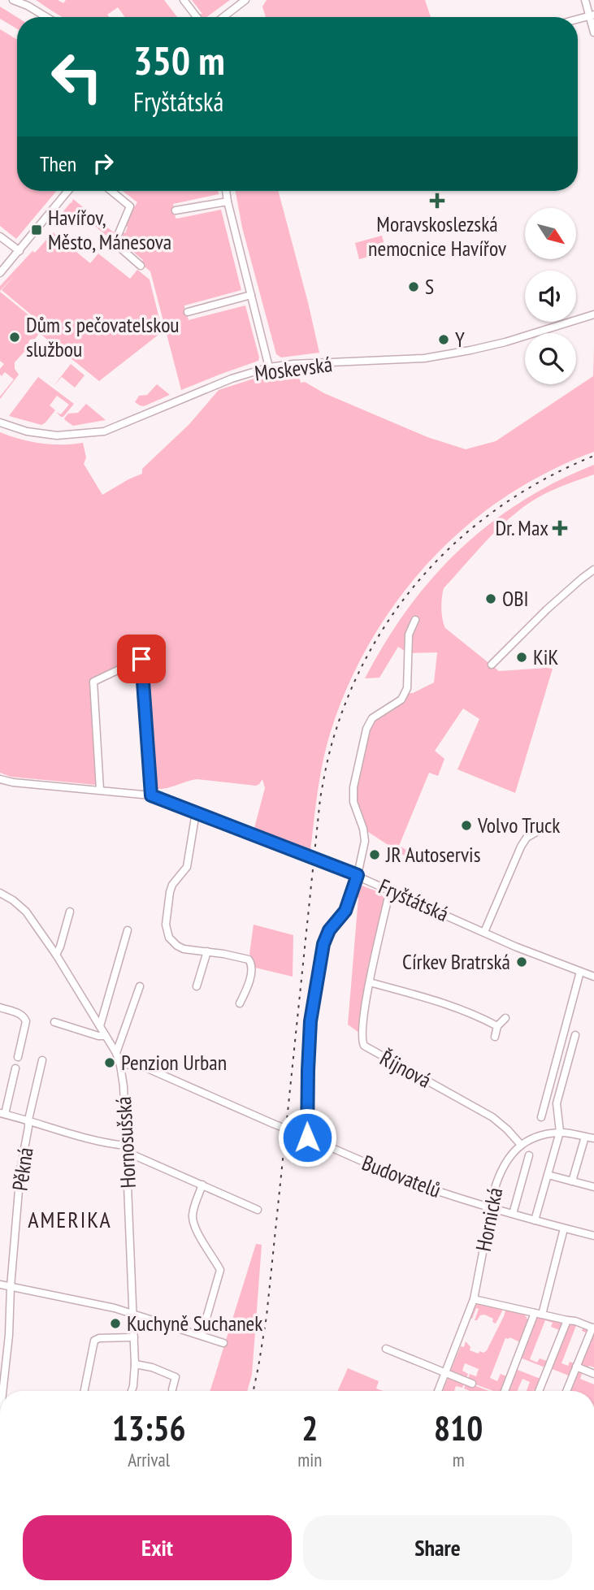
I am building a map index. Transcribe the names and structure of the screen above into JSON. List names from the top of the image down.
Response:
{
  "streets": {
    "street": [
      "Moskevská",
      "Fryštátská",
      "Říjnová",
      "Hornosušská",
      "Pěkná",
      "Budovatelů",
      "Hornická"
    ]
  },
  "crossings": [
    ["Fryštátská", "Říjnová"],
    ["Říjnová", "Hornická"],
    ["Hornosušská", "Budovatelů"],
    ["Budovatelů", "Hornická"]
  ],
  "districts": ["AMERIKA"],
  "places": {
    "health": ["Moravskoslezská nemocnice Havířov", "Dr. Max"],
    "transit": ["Havířov, Město, Mánesova"],
    "other": [
      "S",
      "Dům s pečovatelskou službou",
      "Y",
      "OBI",
      "KiK",
      "Volvo Truck",
      "JR Autoservis",
      "Církev Bratrská",
      "Penzion Urban",
      "Kuchyně Suchanek"
    ]
  },
  "north": "bottom right",
  "page": {
    "turn": ["350 m", "Fryštátská"],
    "then": "Then",
    "eta": [
      "13:56",
      "Arrival",
      "2",
      "min",
      "810",
      "m"
    ],
    "buttons": ["Exit", "Share"]
  }
}
